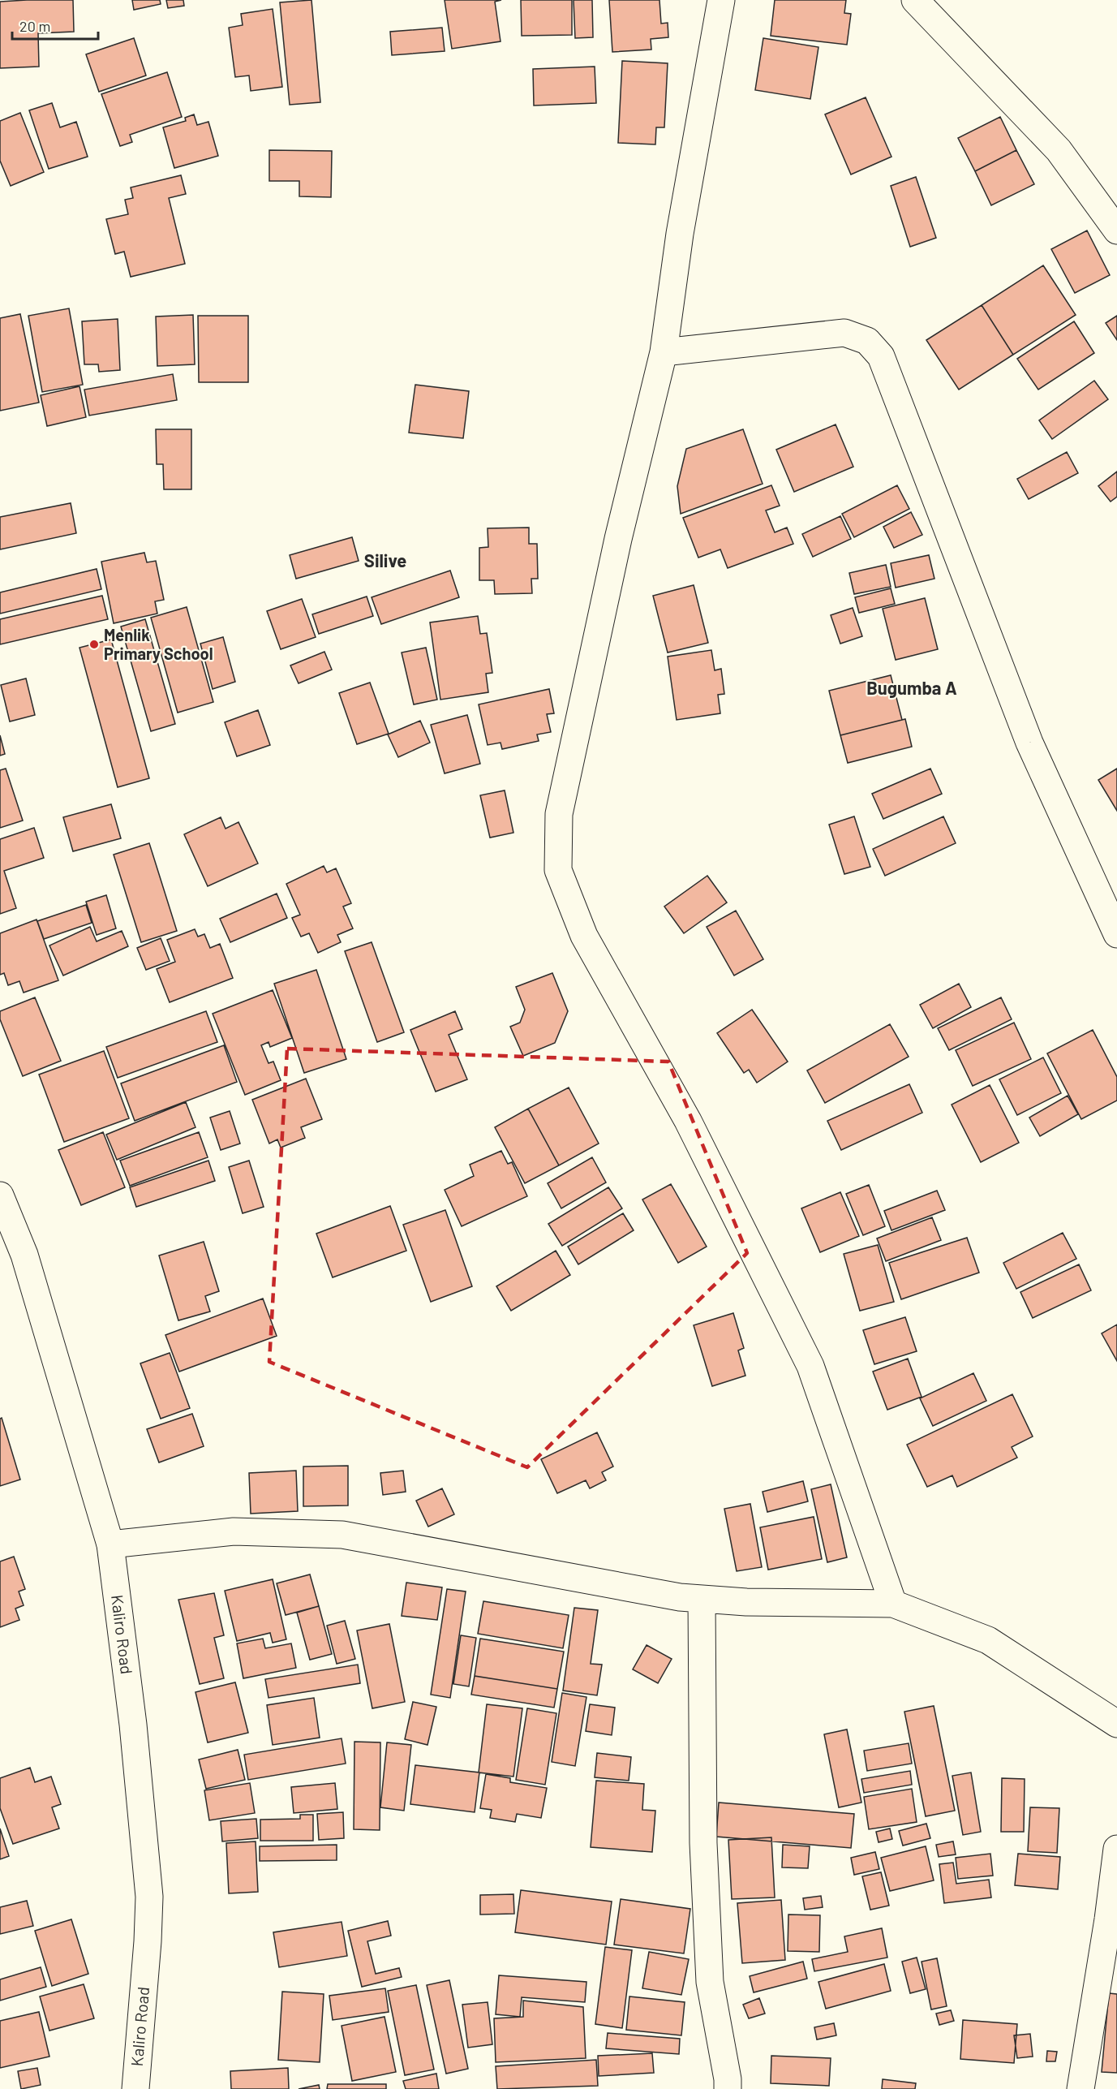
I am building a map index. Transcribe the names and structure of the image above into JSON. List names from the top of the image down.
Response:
{
  "streets": {
    "street": ["Kaliro Road"]
  },
  "districts": ["Silive", "Bugumba A"],
  "places": ["Menlik Primary School"],
  "scale_bar": "20 m"
}
